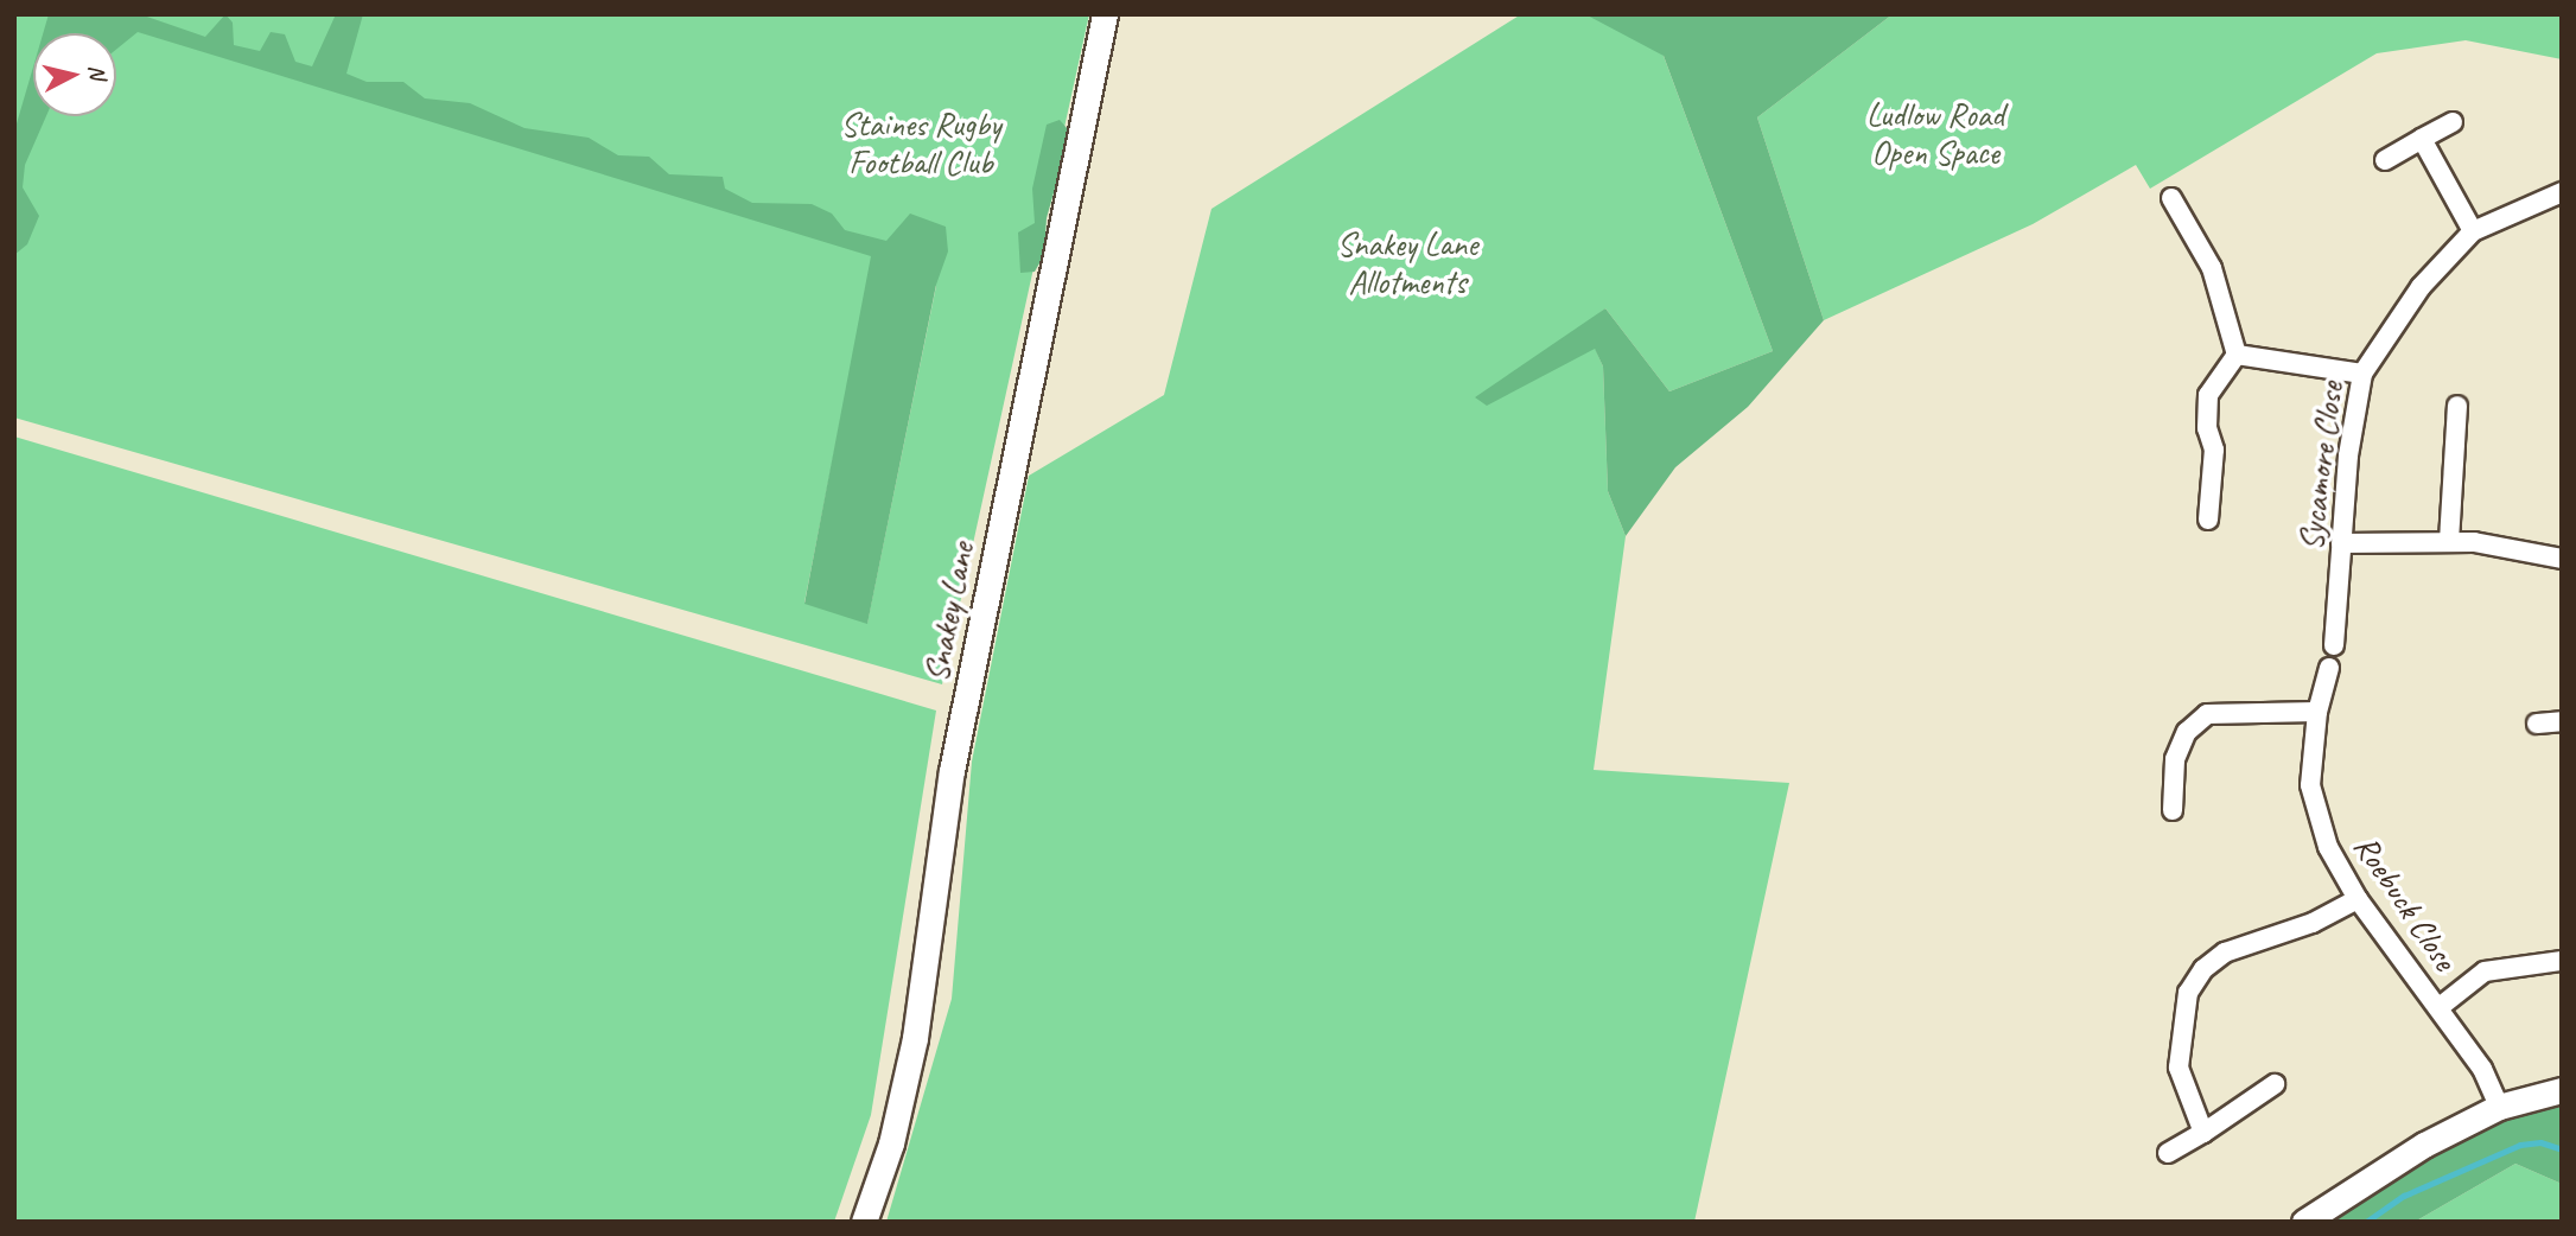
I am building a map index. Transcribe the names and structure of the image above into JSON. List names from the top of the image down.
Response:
{
  "streets": {
    "street": ["Sycamore Close", "Snakey Lane", "Roebuck Close"]
  },
  "parks": ["Ludlow Road Open Space", "Staines Rugby Football Club", "Snakey Lane Allotments"],
  "north": "right"
}
